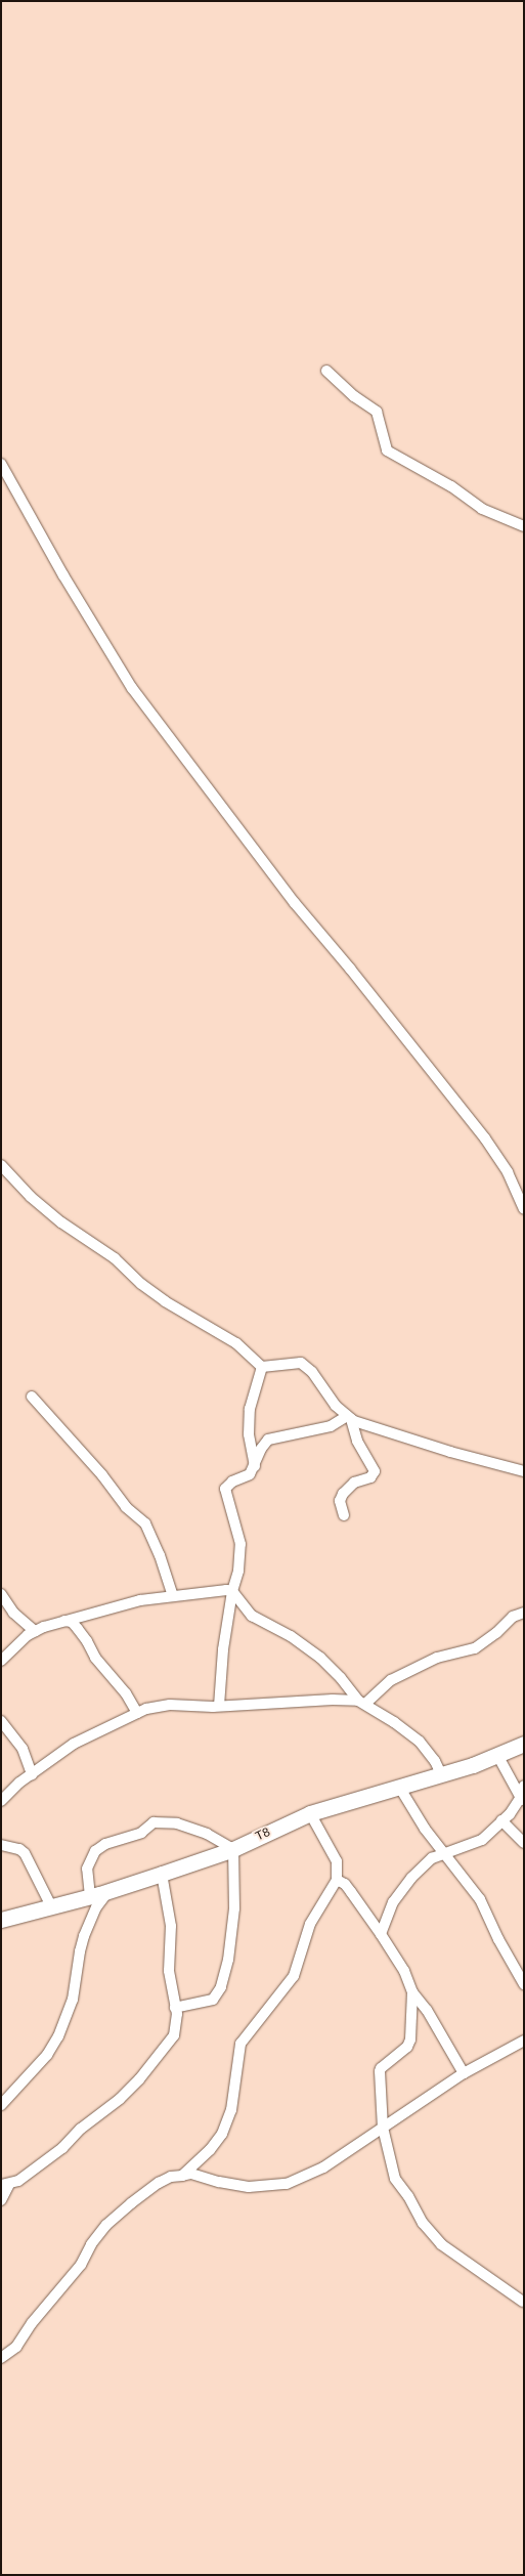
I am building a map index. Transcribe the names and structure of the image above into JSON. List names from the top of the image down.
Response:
{
  "streets": {
    "street": ["T8"]
  }
}
